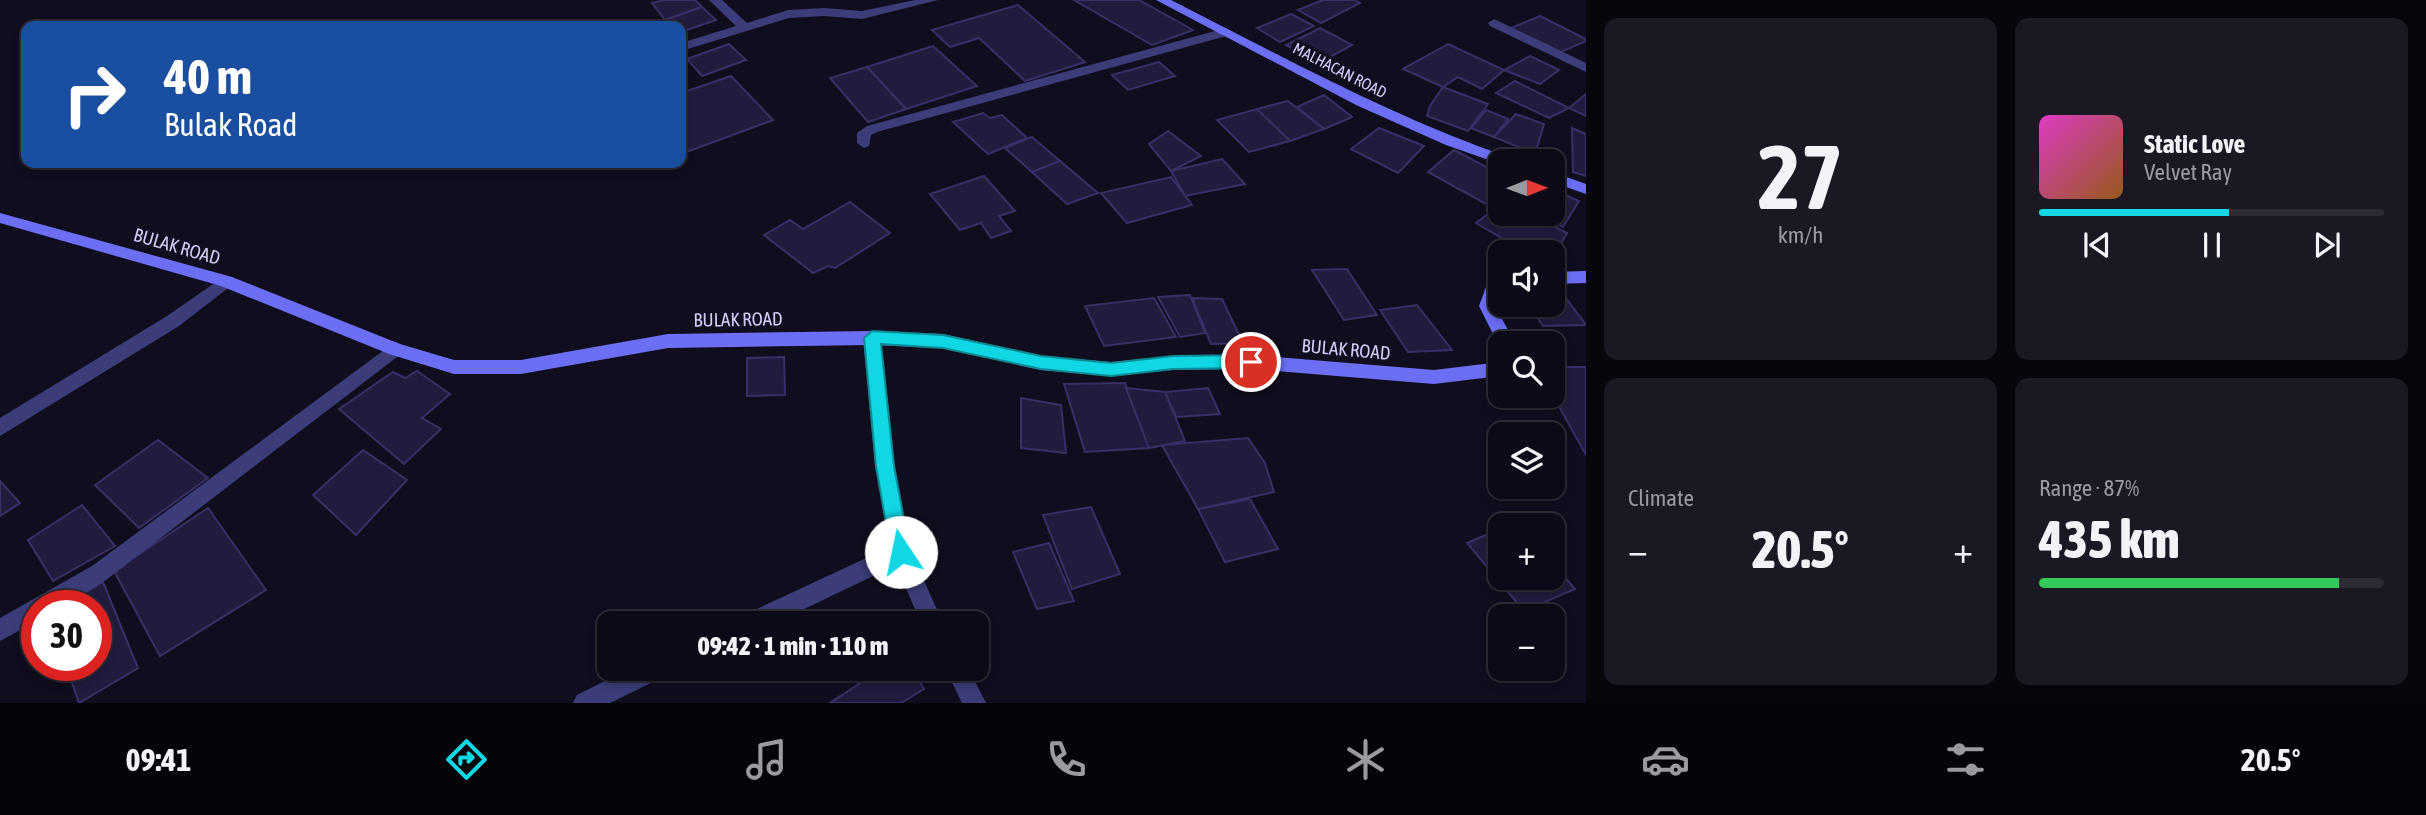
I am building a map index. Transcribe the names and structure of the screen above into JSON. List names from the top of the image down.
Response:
{
  "streets": {
    "street": ["MALHACAN ROAD", "BULAK ROAD"]
  },
  "north": "right",
  "page": {
    "tile": [
      ["27", "km/h"],
      "Climate",
      ["Range · 87%", "435 km"]
    ],
    "turn": ["40 m", "Bulak Road"],
    "song": ["Static Love", "Velvet Ray"],
    "map_buttons": ["+", "−"],
    "heat": ["−", "20.5°", "+"],
    "limit": "30",
    "trip": "09:42 · 1 min · 110 m",
    "tabs": ["09:41", "20.5°"]
  }
}
